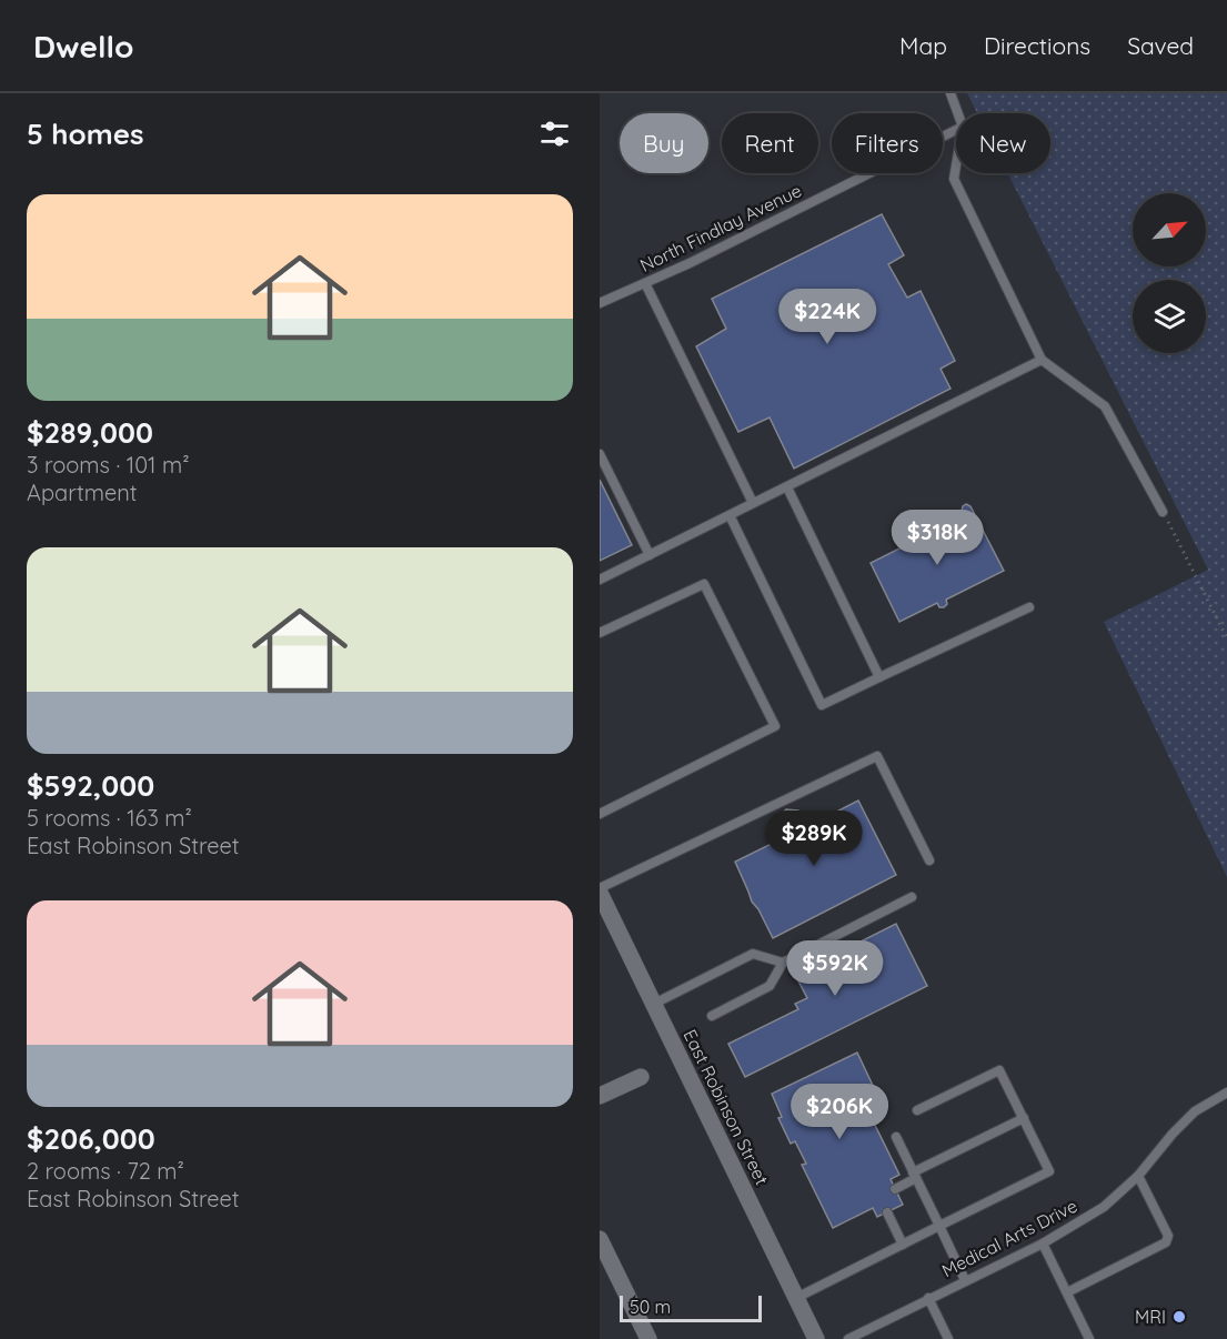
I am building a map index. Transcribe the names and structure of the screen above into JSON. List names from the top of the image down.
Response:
{
  "streets": {
    "main road": ["East Robinson Street"],
    "lane": ["North Findlay Avenue", "Medical Arts Drive"]
  },
  "places": ["MRI"],
  "scale_bar": "50 m",
  "north": "top right",
  "page": {
    "header": "Dwello",
    "nav": ["Map", "Directions", "Saved"],
    "heading": "5 homes",
    "chip": [
      "Buy",
      "Rent",
      "Filters",
      "New"
    ],
    "list": [
      {
        "name": "$289,000",
        "note": "3 rooms · 101 m² · Apartment"
      },
      {
        "name": "$592,000",
        "note": "5 rooms · 163 m² · East Robinson Street"
      },
      {
        "name": "$206,000",
        "note": "2 rooms · 72 m² · East Robinson Street"
      }
    ],
    "price": [
      "$224K",
      "$318K",
      "$289K",
      "$592K",
      "$206K"
    ],
    "scale": "50 m"
  }
}
